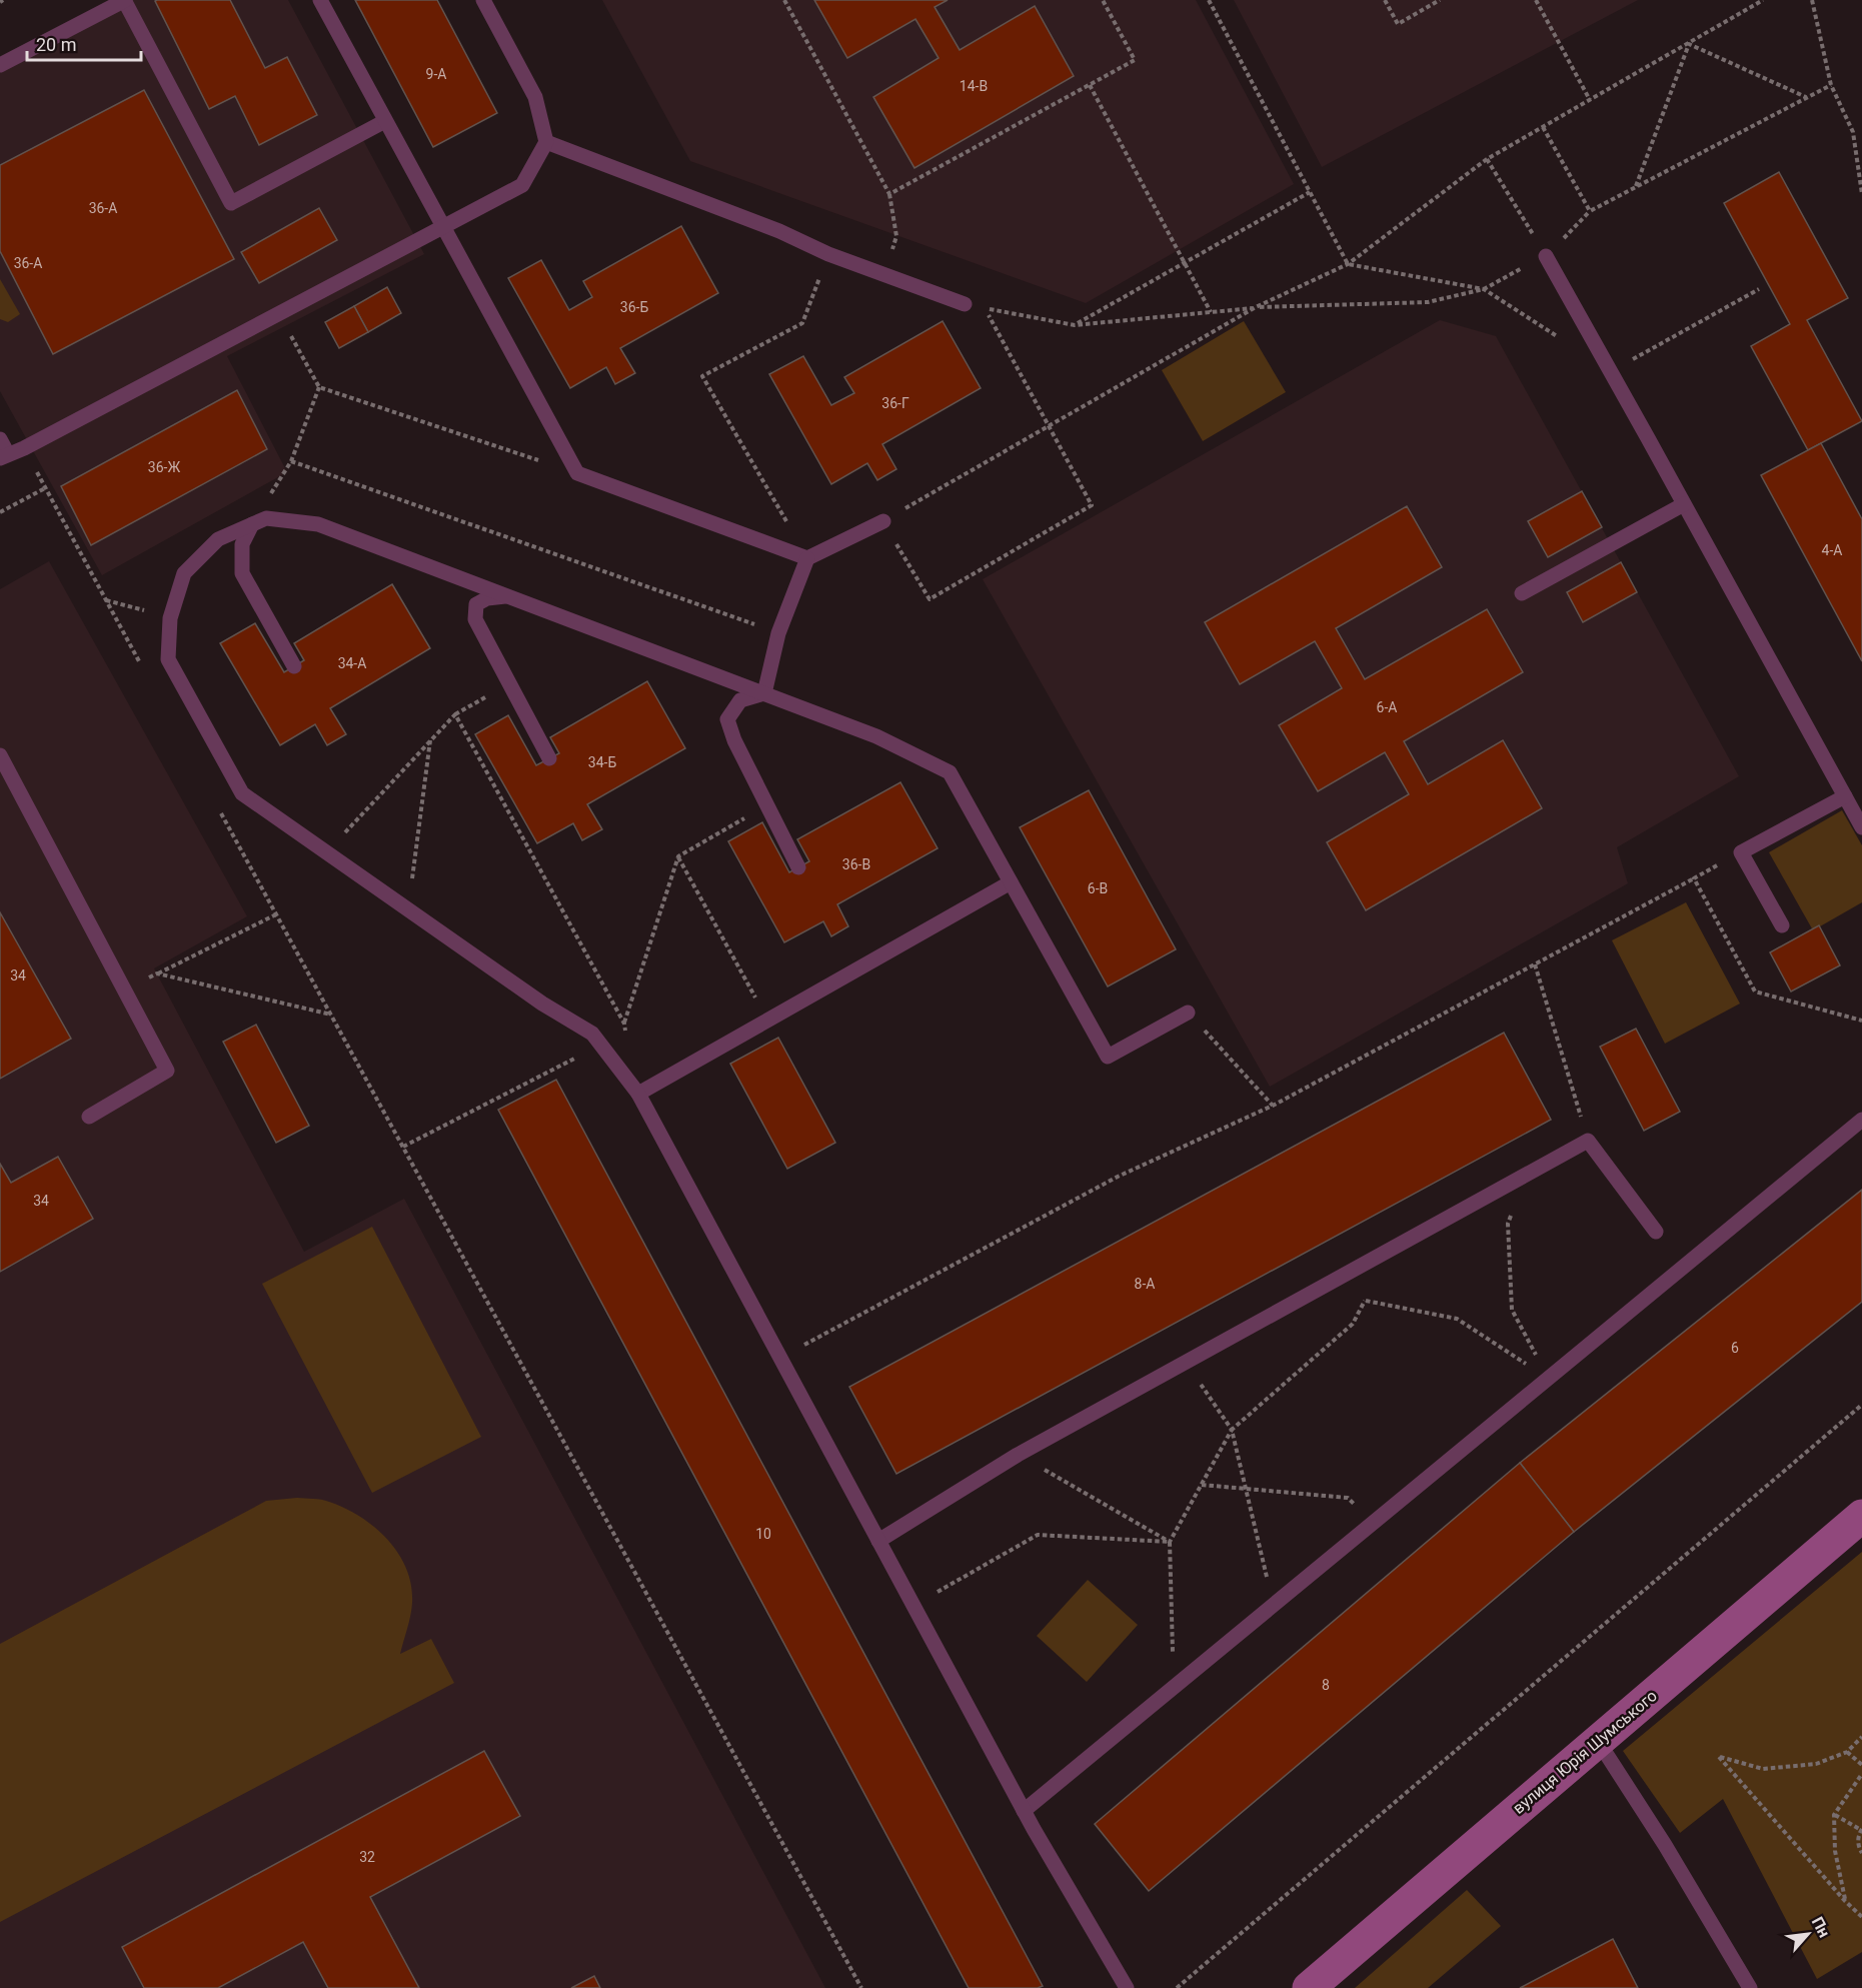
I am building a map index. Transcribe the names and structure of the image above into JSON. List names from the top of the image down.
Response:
{
  "streets": {
    "street": ["вулиця Юрія Шумського"]
  },
  "house_numbers": [
    "9-А",
    "14-В",
    "36-А",
    "36-А",
    "36-Б",
    "36-Г",
    "36-Ж",
    "4-А",
    "34-А",
    "6-А",
    "34-Б",
    "36-В",
    "6-В",
    "34",
    "34",
    "8-А",
    "6",
    "10",
    "8",
    "32"
  ],
  "scale_bar": "20 m",
  "north": "top right"
}
